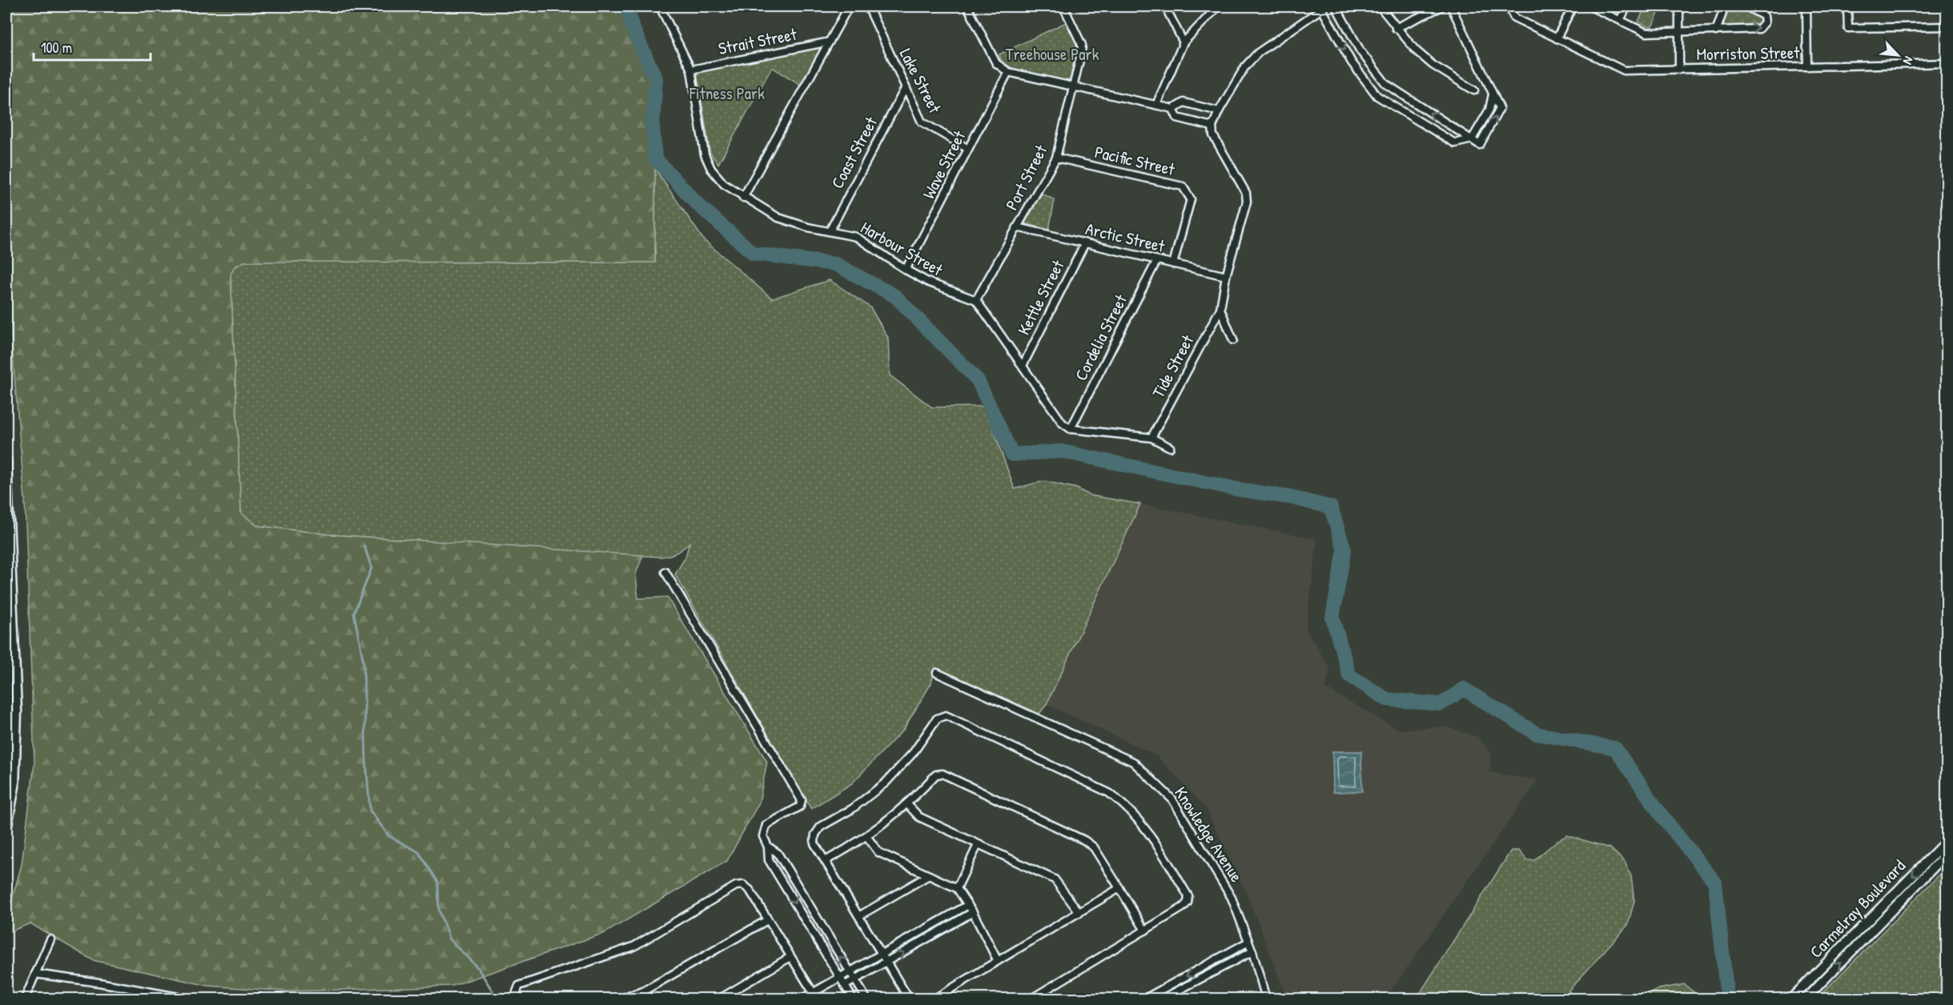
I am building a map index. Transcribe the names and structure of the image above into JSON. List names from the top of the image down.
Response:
{
  "streets": {
    "street": [
      "Strait Street",
      "Morriston Street",
      "Lake Street",
      "Coast Street",
      "Pacific Street",
      "Wave Street",
      "Port Street",
      "Arctic Street",
      "Harbour Street",
      "Kettle Street",
      "Cordelia Street",
      "Tide Street",
      "Knowledge Avenue",
      "Carmelray Boulevard"
    ]
  },
  "crossings": [
    ["Strait Street", "Harbour Street"],
    ["Lake Street", "Coast Street"],
    ["Lake Street", "Wave Street"],
    ["Coast Street", "Harbour Street"],
    ["Pacific Street", "Port Street"],
    ["Pacific Street", "Arctic Street"],
    ["Wave Street", "Harbour Street"],
    ["Port Street", "Arctic Street"],
    ["Port Street", "Harbour Street"],
    ["Arctic Street", "Kettle Street"],
    ["Arctic Street", "Cordelia Street"]
  ],
  "parks": ["Treehouse Park", "Fitness Park"],
  "scale_bar": "100 m",
  "north": "bottom right"
}
